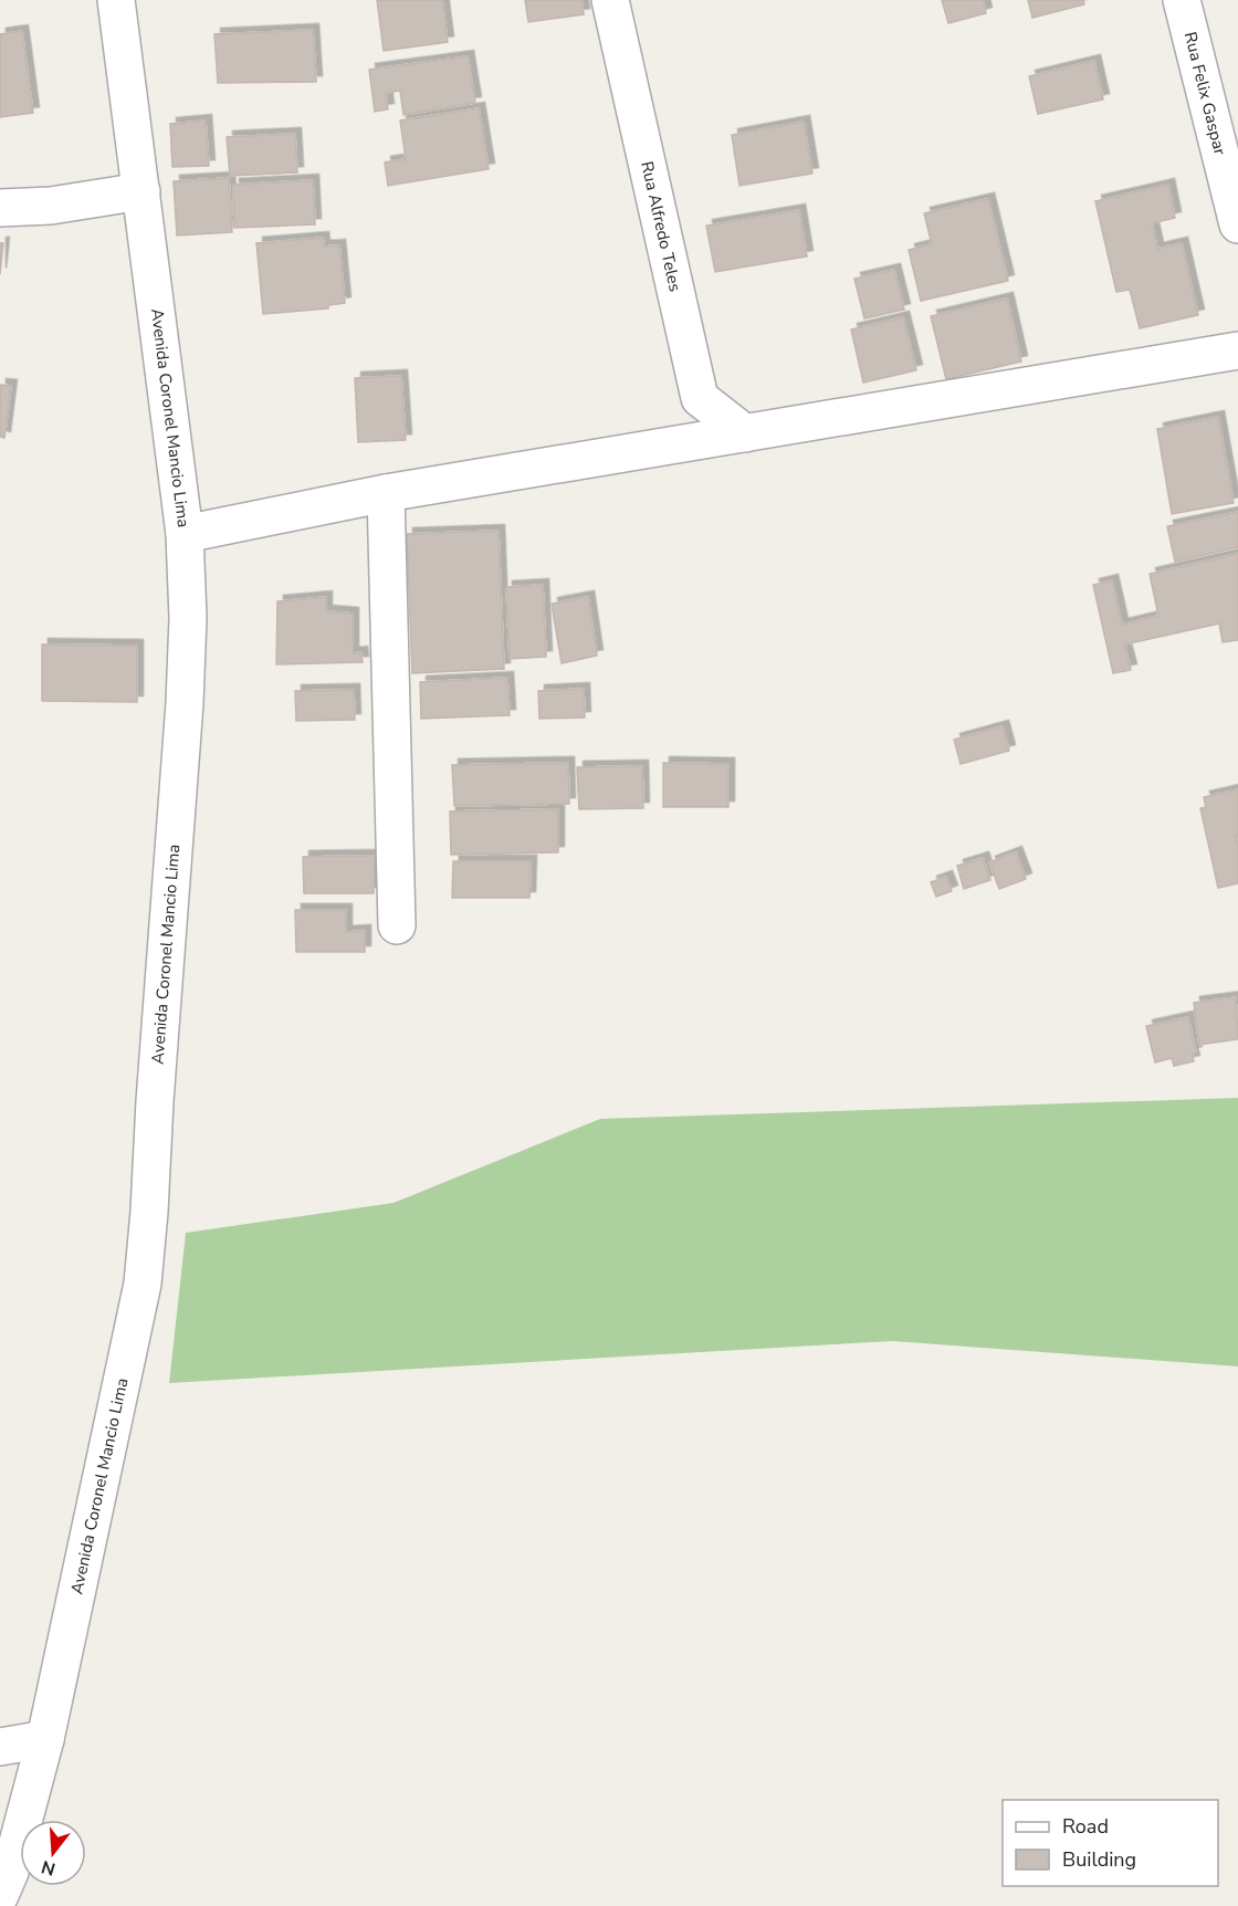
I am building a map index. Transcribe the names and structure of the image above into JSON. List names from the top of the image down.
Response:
{
  "streets": {
    "street": ["Rua Felix Gaspar", "Rua Alfredo Teles", "Avenida Coronel Mancio Lima"]
  },
  "legend": ["Road", "Building"],
  "north": "bottom"
}
